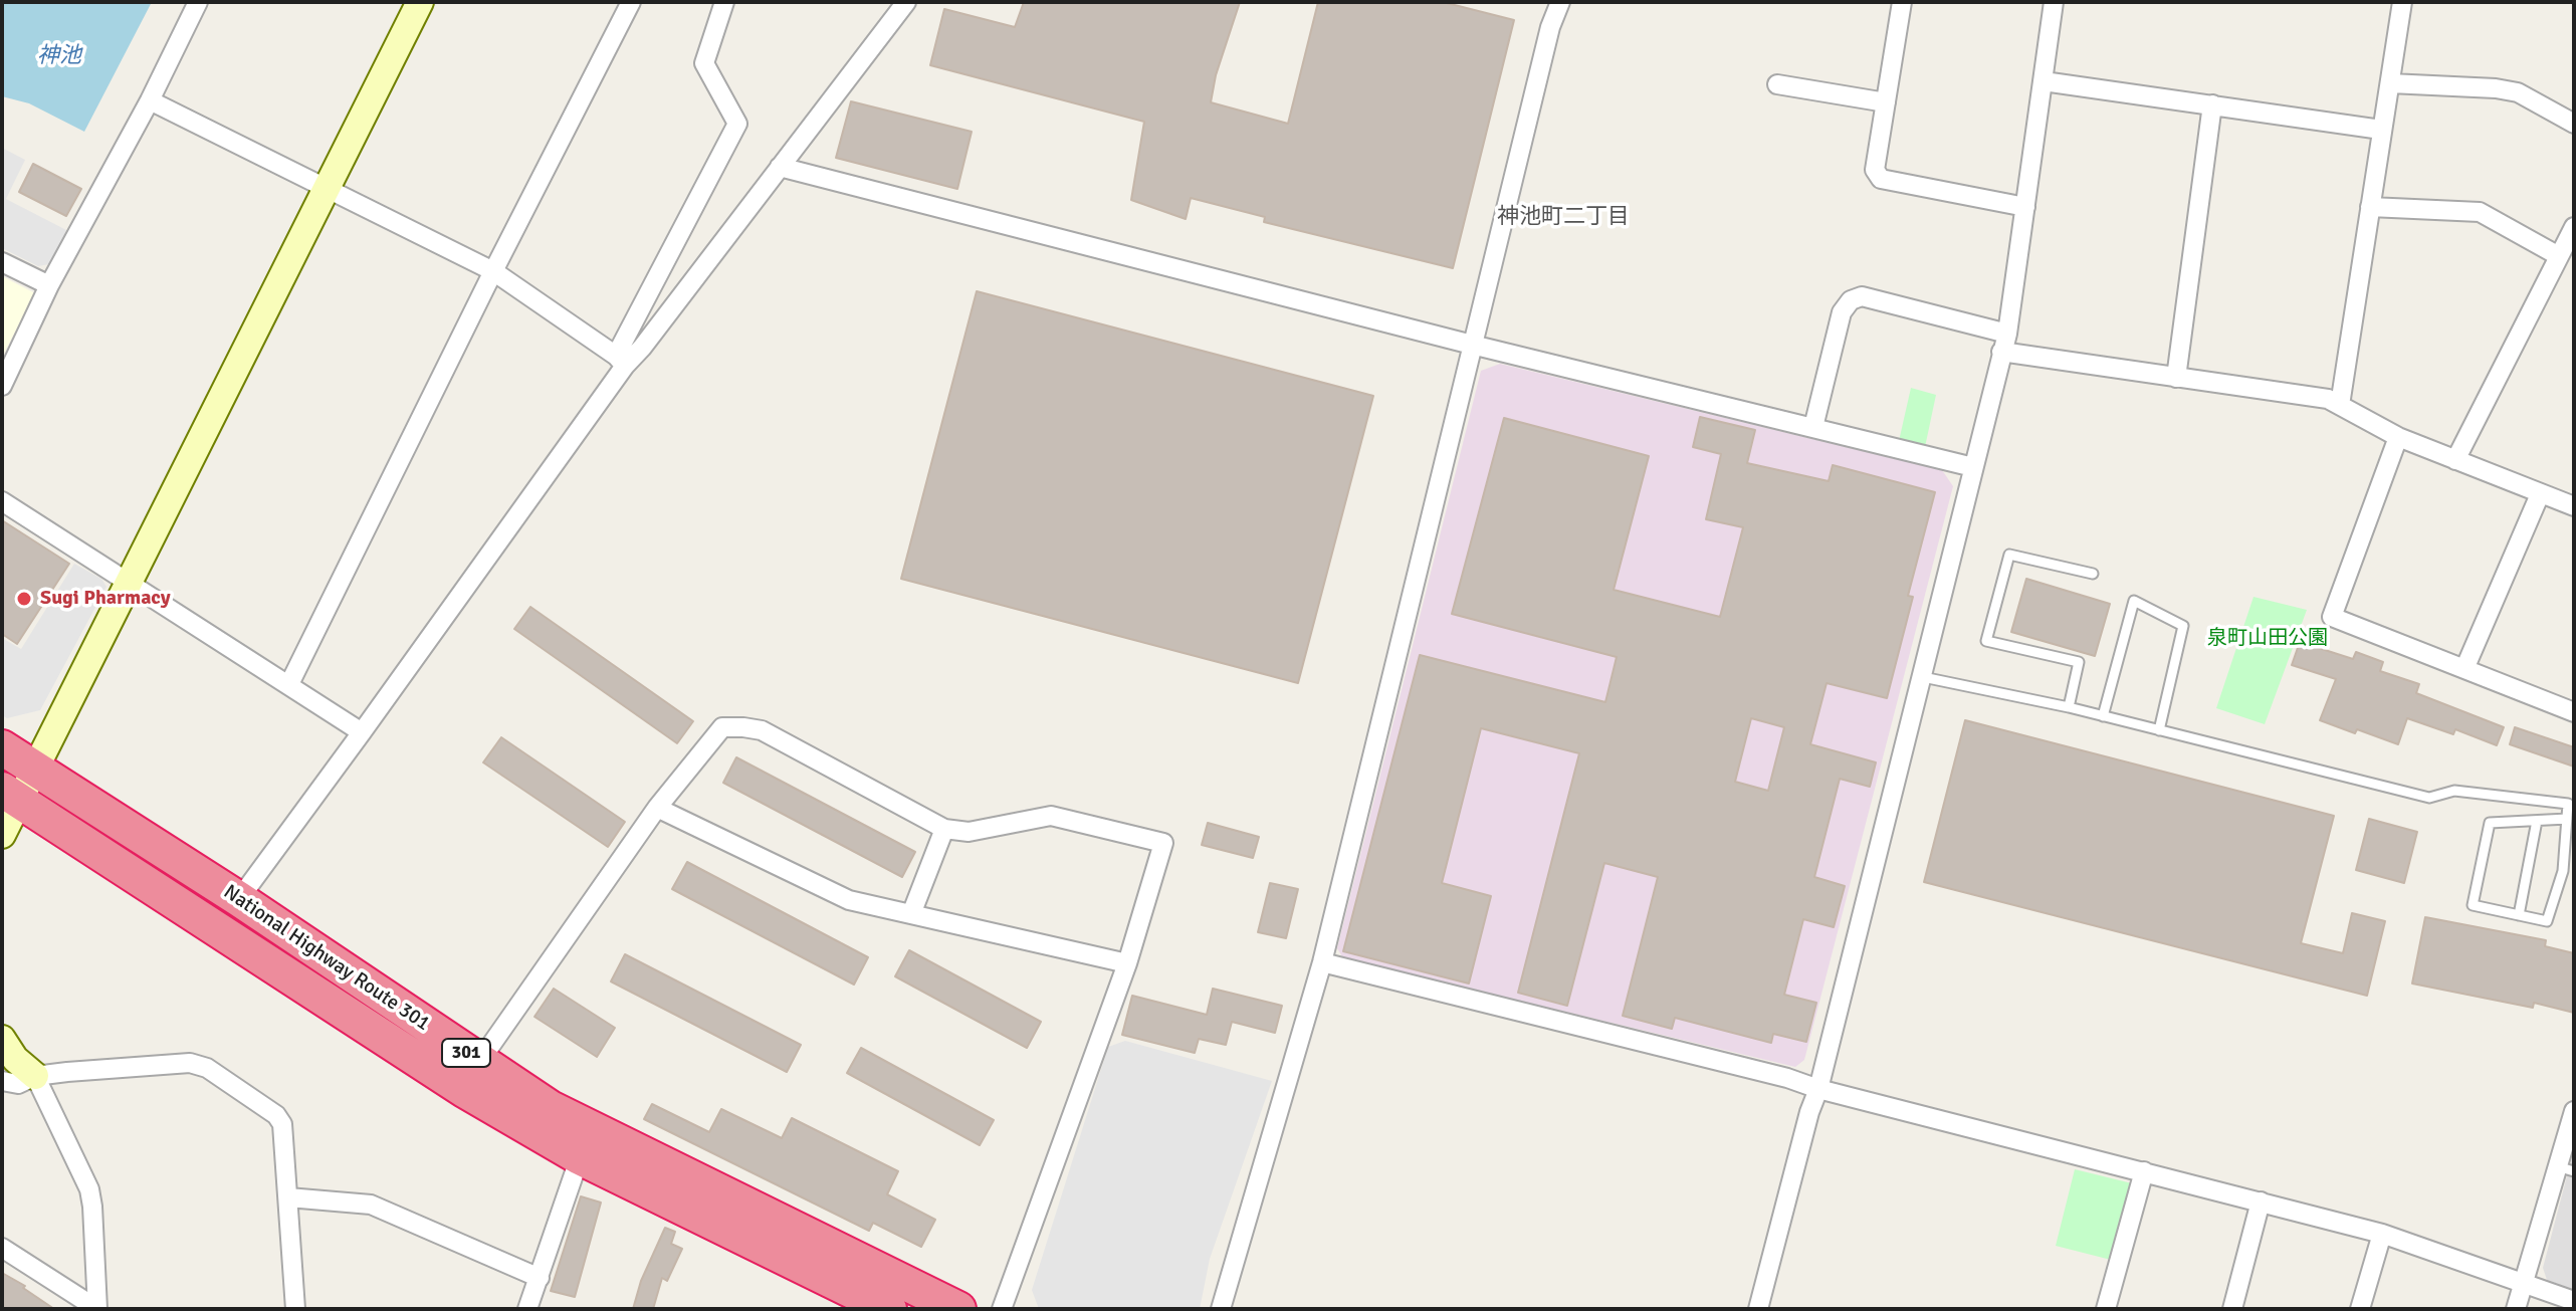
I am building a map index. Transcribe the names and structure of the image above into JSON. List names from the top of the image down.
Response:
{
  "streets": {
    "highway": ["National Highway Route 301", "301"]
  },
  "districts": ["神池町二丁目"],
  "water": ["神池"],
  "parks": ["泉町山田公園"],
  "places": ["Sugi Pharmacy"]
}
